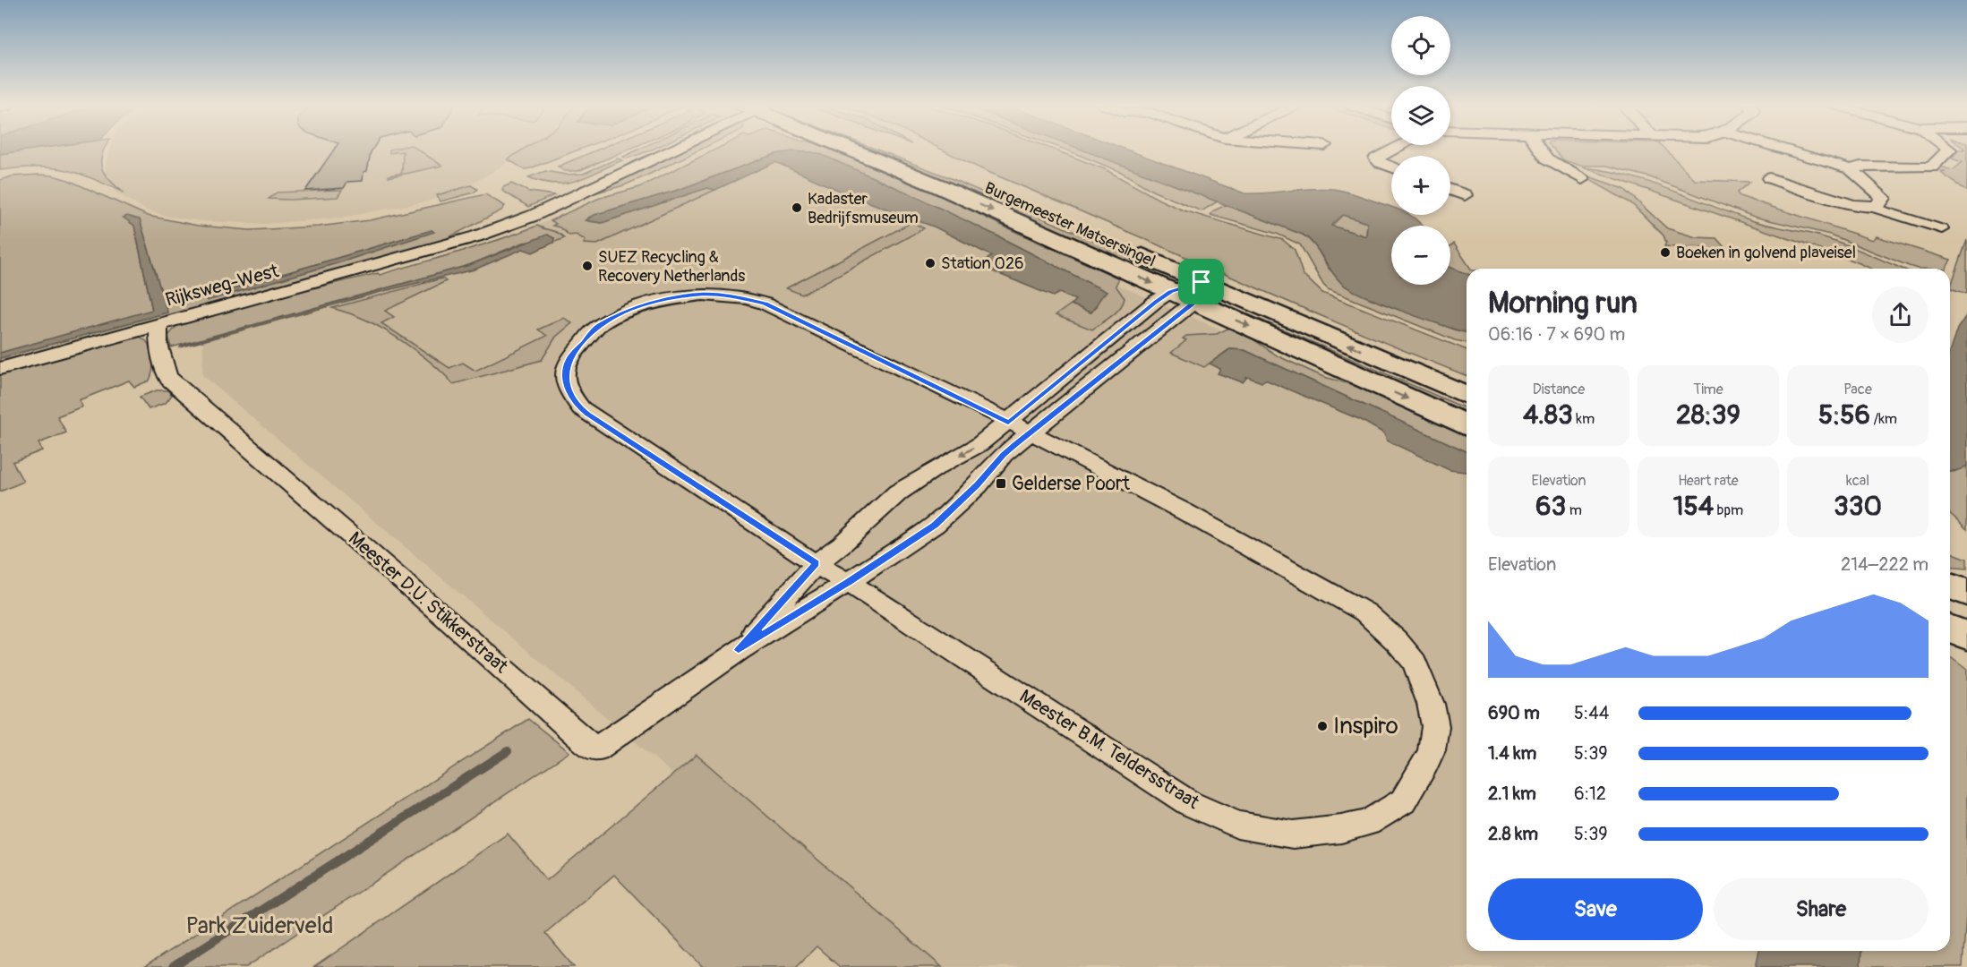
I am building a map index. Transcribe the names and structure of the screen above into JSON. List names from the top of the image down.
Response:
{
  "streets": {
    "main road": ["Burgemeester Matsersingel"],
    "street": ["Rijksweg-West", "Meester D.U. Stikkerstraat", "Meester B.M. Teldersstraat"]
  },
  "crossings": [
    ["Burgemeester Matsersingel", "Meester D.U. Stikkerstraat"],
    ["Rijksweg-West", "Meester D.U. Stikkerstraat"],
    ["Meester D.U. Stikkerstraat", "Meester B.M. Teldersstraat"]
  ],
  "parks": ["Park Zuiderveld"],
  "places": {
    "other": [
      "Kadaster Bedrijfsmuseum",
      "Boeken in golvend plaveisel",
      "Station 026",
      "SUEZ Recycling & Recovery Netherlands",
      "Inspiro"
    ],
    "transit": ["Gelderse Poort"]
  },
  "page": {
    "map_buttons": ["+", "−"],
    "heading": ["Morning run", "06:16 · 7 × 690 m"],
    "stats": [
      ["Distance", "4.83 km"],
      ["Time", "28:39"],
      ["Pace", "5:56 /km"],
      ["Elevation", "63 m"],
      ["Heart rate", "154 bpm"],
      ["kcal", "330"]
    ],
    "chart": ["Elevation", "214–222 m"],
    "list": [
      {
        "name": "690 m",
        "note": "5:44"
      },
      {
        "name": "1.4 km",
        "note": "5:39"
      },
      {
        "name": "2.1 km",
        "note": "6:12"
      },
      {
        "name": "2.8 km",
        "note": "5:39"
      }
    ],
    "buttons": ["Save", "Share"]
  }
}
